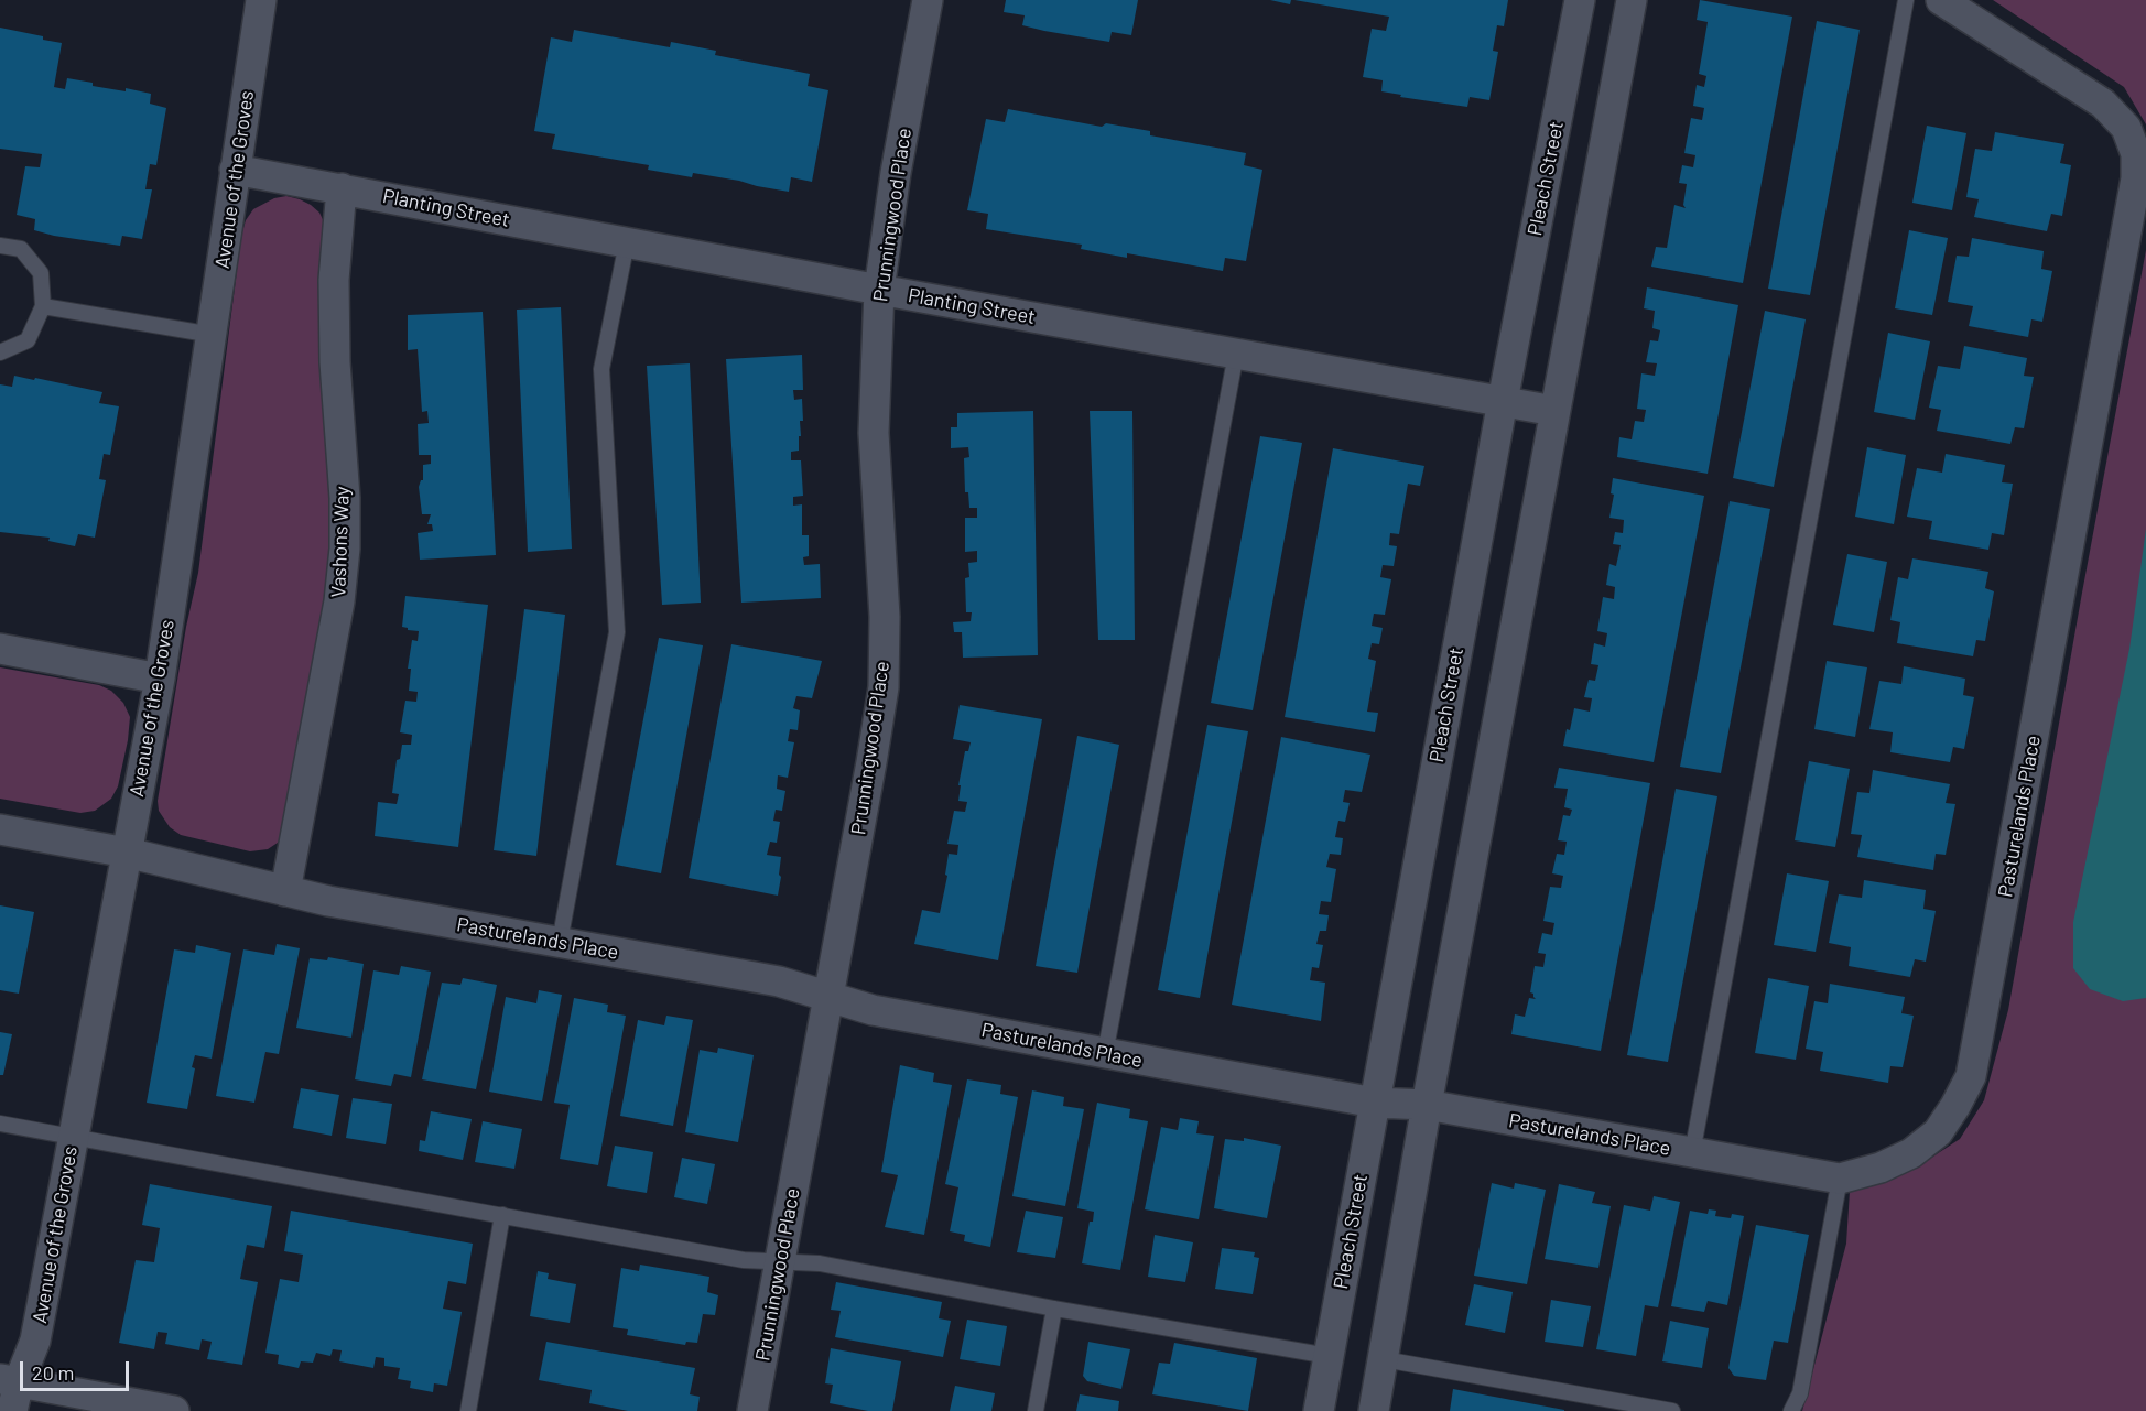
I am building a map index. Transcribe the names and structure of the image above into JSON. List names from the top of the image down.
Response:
{
  "streets": {
    "street": [
      "Pleach Street",
      "Avenue of the Groves",
      "Planting Street",
      "Prunningwood Place",
      "Vashons Way",
      "Pasturelands Place"
    ]
  },
  "crossings": [
    ["Pleach Street", "Planting Street"],
    ["Pleach Street", "Pasturelands Place"],
    ["Avenue of the Groves", "Planting Street"],
    ["Avenue of the Groves", "Pasturelands Place"],
    ["Planting Street", "Prunningwood Place"],
    ["Planting Street", "Vashons Way"],
    ["Prunningwood Place", "Pasturelands Place"],
    ["Vashons Way", "Pasturelands Place"]
  ],
  "scale_bar": "20 m"
}
